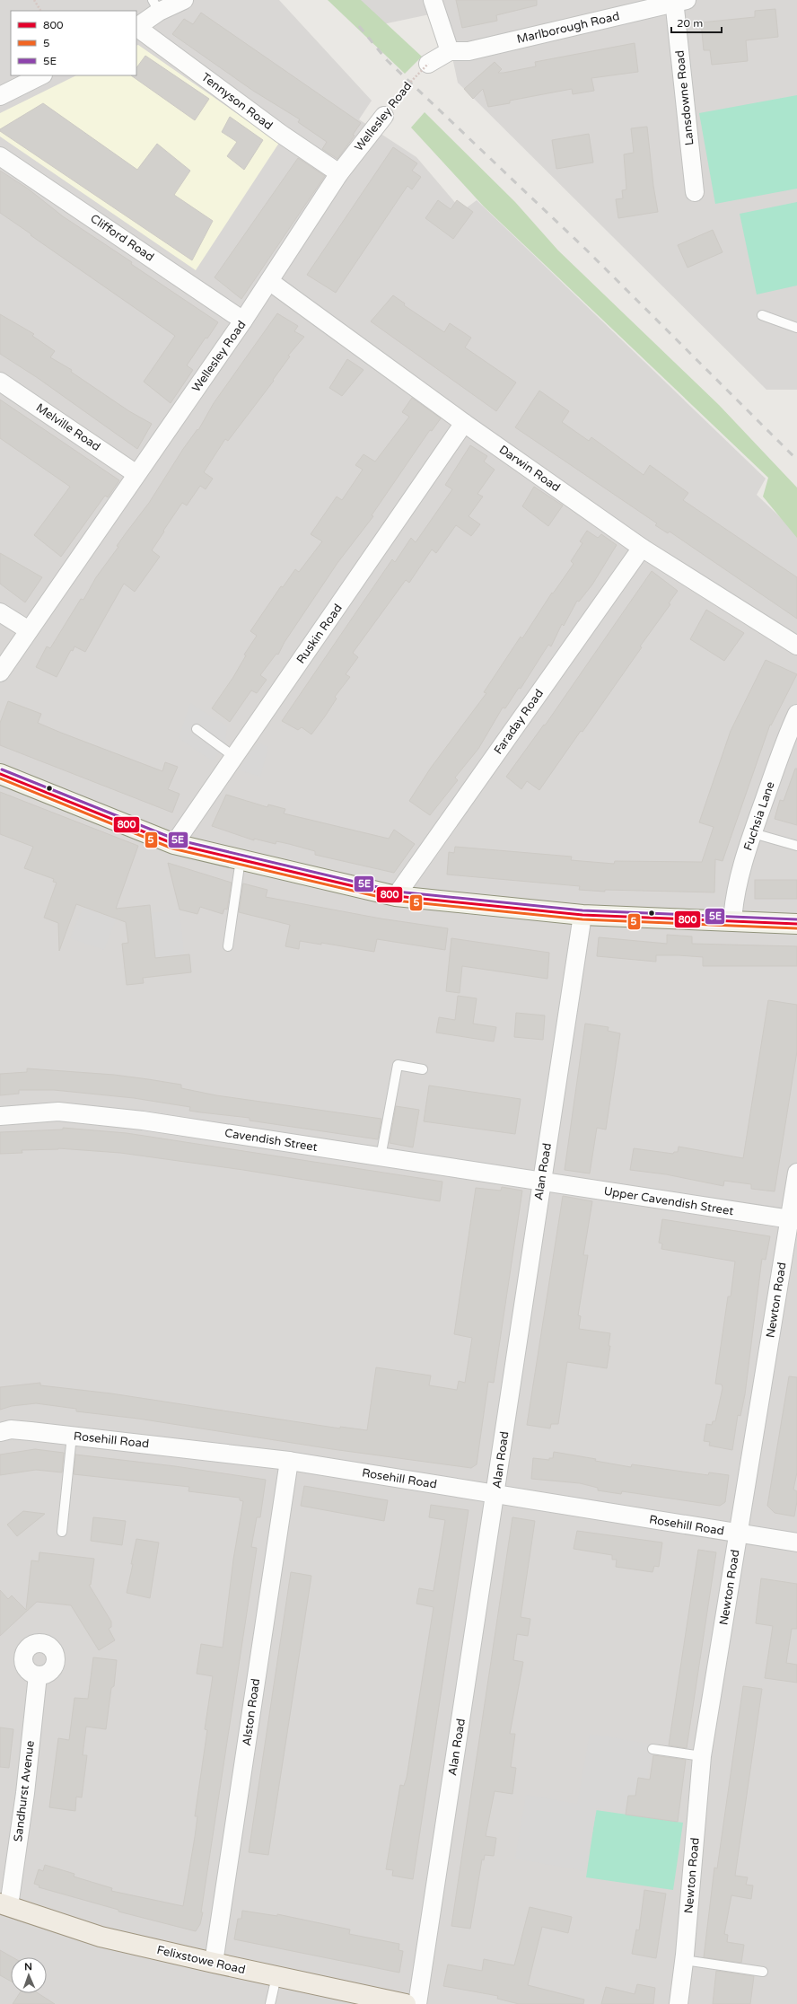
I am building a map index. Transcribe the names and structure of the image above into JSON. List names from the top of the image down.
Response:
{
  "streets": {
    "main road": ["Felixstowe Road"],
    "street": [
      "Marlborough Road",
      "Lansdowne Road",
      "Tennyson Road",
      "Wellesley Road",
      "Clifford Road",
      "Melville Road",
      "Darwin Road",
      "Ruskin Road",
      "Faraday Road",
      "Fuchsia Lane",
      "Cavendish Street",
      "Alan Road",
      "Upper Cavendish Street",
      "Newton Road",
      "Rosehill Road",
      "Alston Road",
      "Sandhurst Avenue"
    ]
  },
  "crossings": [
    ["Marlborough Road", "Lansdowne Road"],
    ["Tennyson Road", "Wellesley Road"],
    ["Wellesley Road", "Clifford Road"],
    ["Wellesley Road", "Melville Road"],
    ["Wellesley Road", "Darwin Road"],
    ["Darwin Road", "Ruskin Road"],
    ["Darwin Road", "Faraday Road"],
    ["Cavendish Street", "Alan Road"],
    ["Cavendish Street", "Upper Cavendish Street"],
    ["Alan Road", "Upper Cavendish Street"],
    ["Alan Road", "Rosehill Road"],
    ["Upper Cavendish Street", "Newton Road"],
    ["Newton Road", "Rosehill Road"],
    ["Rosehill Road", "Alston Road"],
    ["Alston Road", "Felixstowe Road"],
    ["Sandhurst Avenue", "Felixstowe Road"]
  ],
  "lines": ["transit line 5E", "transit line 800", "transit line 5"],
  "legend": ["800", "5", "5E"],
  "scale_bar": "20 m",
  "north": "top"
}
